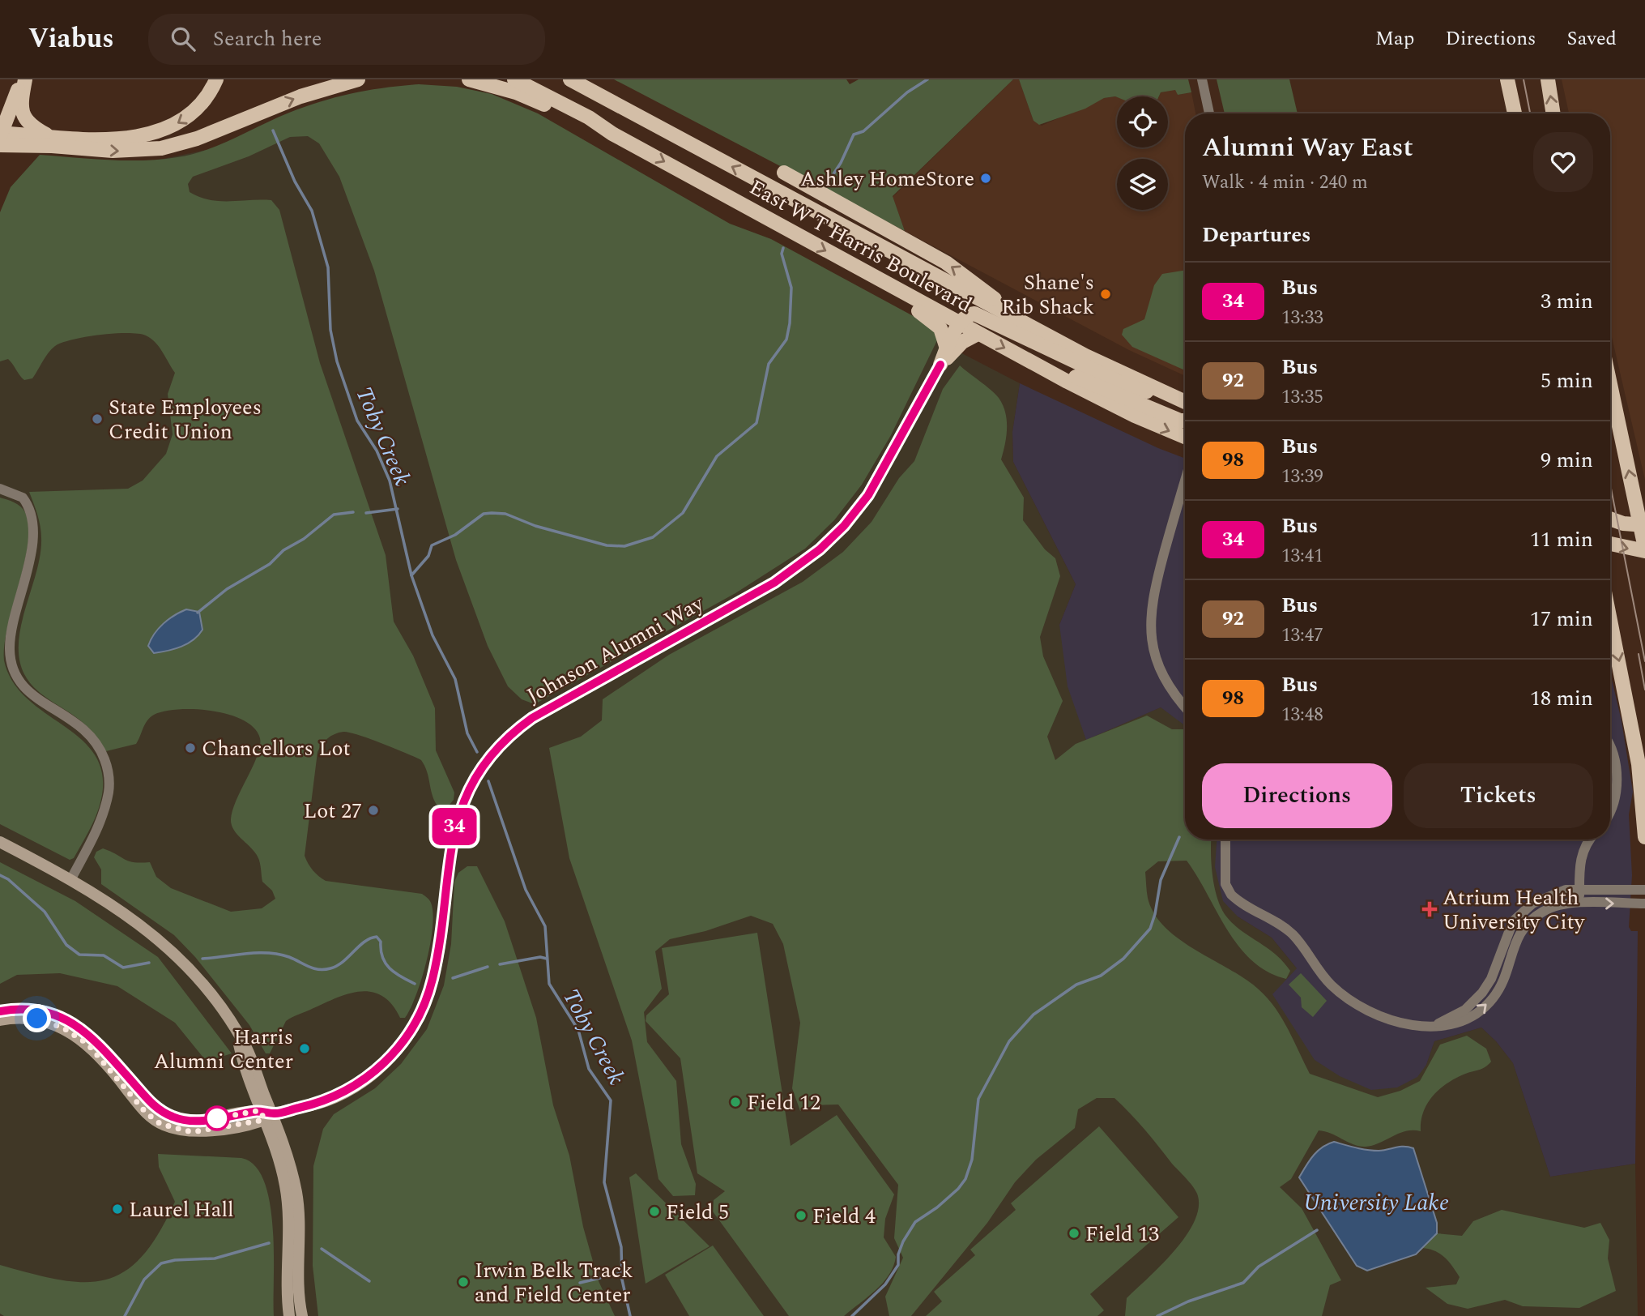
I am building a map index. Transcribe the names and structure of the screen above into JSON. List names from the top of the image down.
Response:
{
  "streets": {
    "main road": ["East W T Harris Boulevard"],
    "street": ["Johnson Alumni Way"]
  },
  "water": ["Toby Creek", "University Lake"],
  "places": {
    "other": [
      "Ashley HomeStore",
      "Shane's Rib Shack",
      "State Employees Credit Union",
      "Chancellors Lot",
      "Lot 27",
      "Harris Alumni Center",
      "Field 12",
      "Laurel Hall",
      "Field 5",
      "Field 4",
      "Field 13",
      "Irwin Belk Track and Field Center"
    ],
    "health": ["Atrium Health University City"]
  },
  "lines": ["bus line 34"],
  "page": {
    "header": "Viabus",
    "search": "Search here",
    "nav": ["Map", "Directions", "Saved"],
    "on_map": "34",
    "heading": [
      ["Alumni Way East", "Walk · 4 min · 240 m"],
      "Departures"
    ],
    "list": [
      {
        "mark": "34",
        "name": "Bus",
        "note": "13:33",
        "value": "3 min"
      },
      {
        "mark": "92",
        "name": "Bus",
        "note": "13:35",
        "value": "5 min"
      },
      {
        "mark": "98",
        "name": "Bus",
        "note": "13:39",
        "value": "9 min"
      },
      {
        "mark": "34",
        "name": "Bus",
        "note": "13:41",
        "value": "11 min"
      },
      {
        "mark": "92",
        "name": "Bus",
        "note": "13:47",
        "value": "17 min"
      },
      {
        "mark": "98",
        "name": "Bus",
        "note": "13:48",
        "value": "18 min"
      }
    ],
    "buttons": ["Directions", "Tickets"]
  }
}
